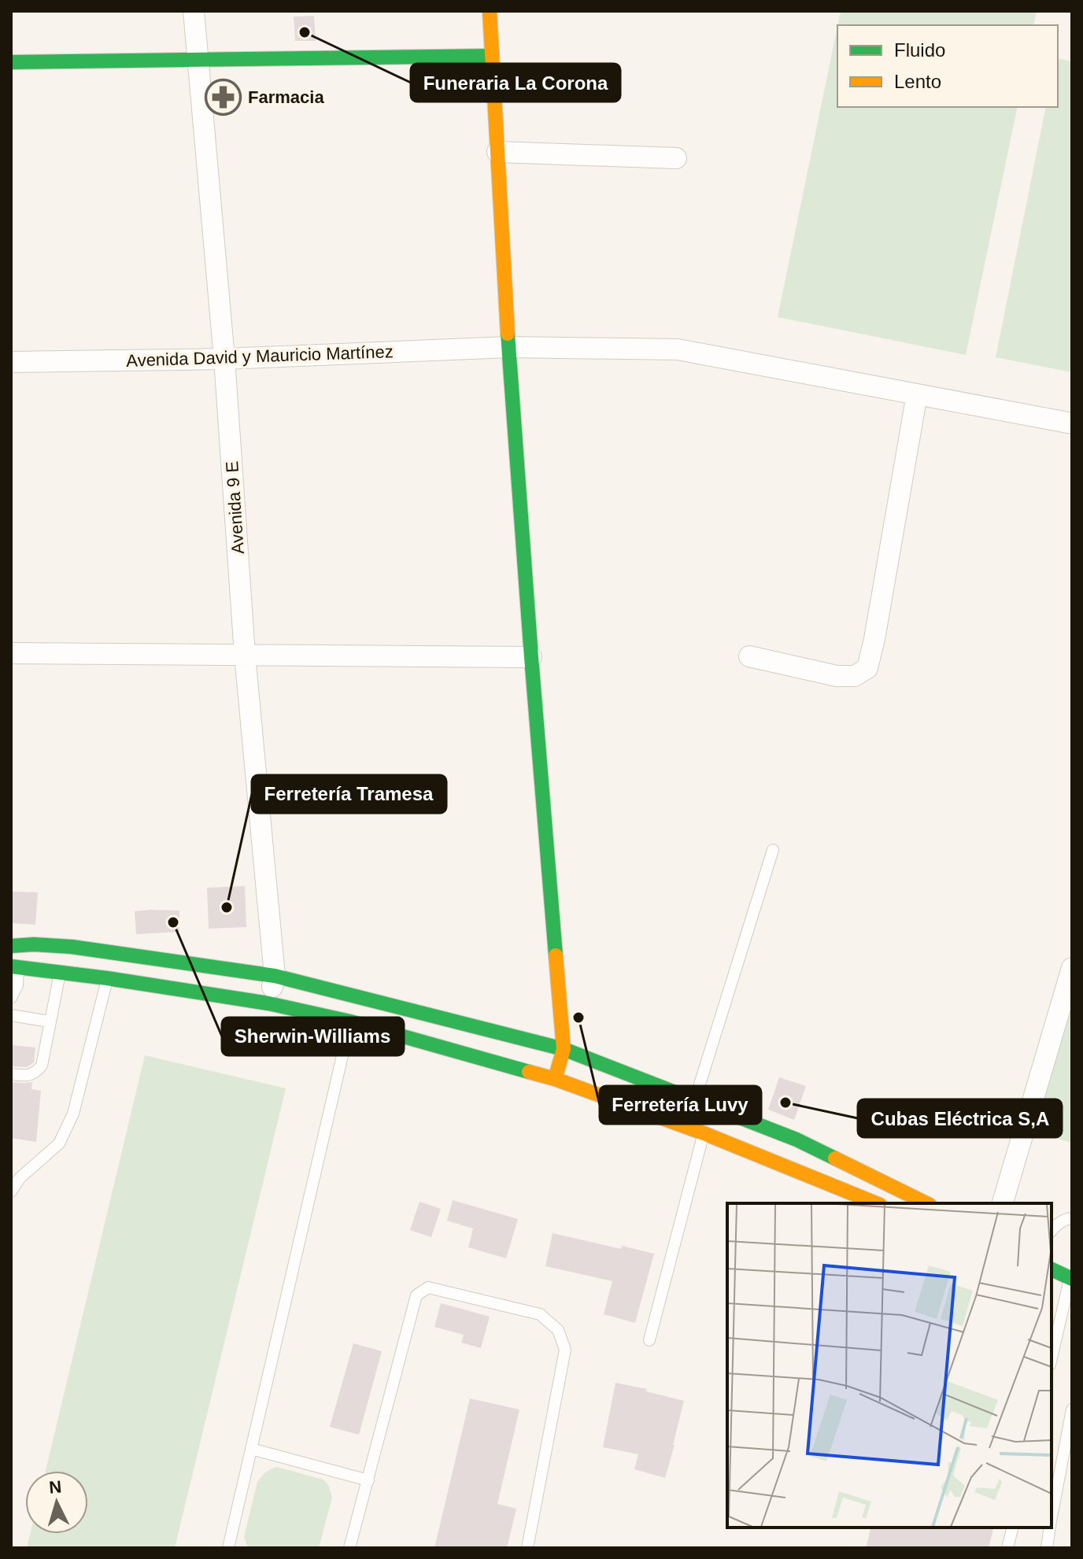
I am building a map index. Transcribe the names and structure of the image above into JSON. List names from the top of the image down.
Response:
{
  "streets": {
    "street": ["Avenida David y Mauricio Martínez", "Avenida 9 E"]
  },
  "crossings": [
    ["Avenida David y Mauricio Martínez", "Avenida 9 E"]
  ],
  "places": {
    "other": [
      "Funeraria La Corona",
      "Ferretería Tramesa",
      "Sherwin-Williams",
      "Ferretería Luvy",
      "Cubas Eléctrica S,A"
    ],
    "pharmacy": ["Farmacia"]
  },
  "legend": ["Fluido", "Lento"],
  "north": "top"
}
